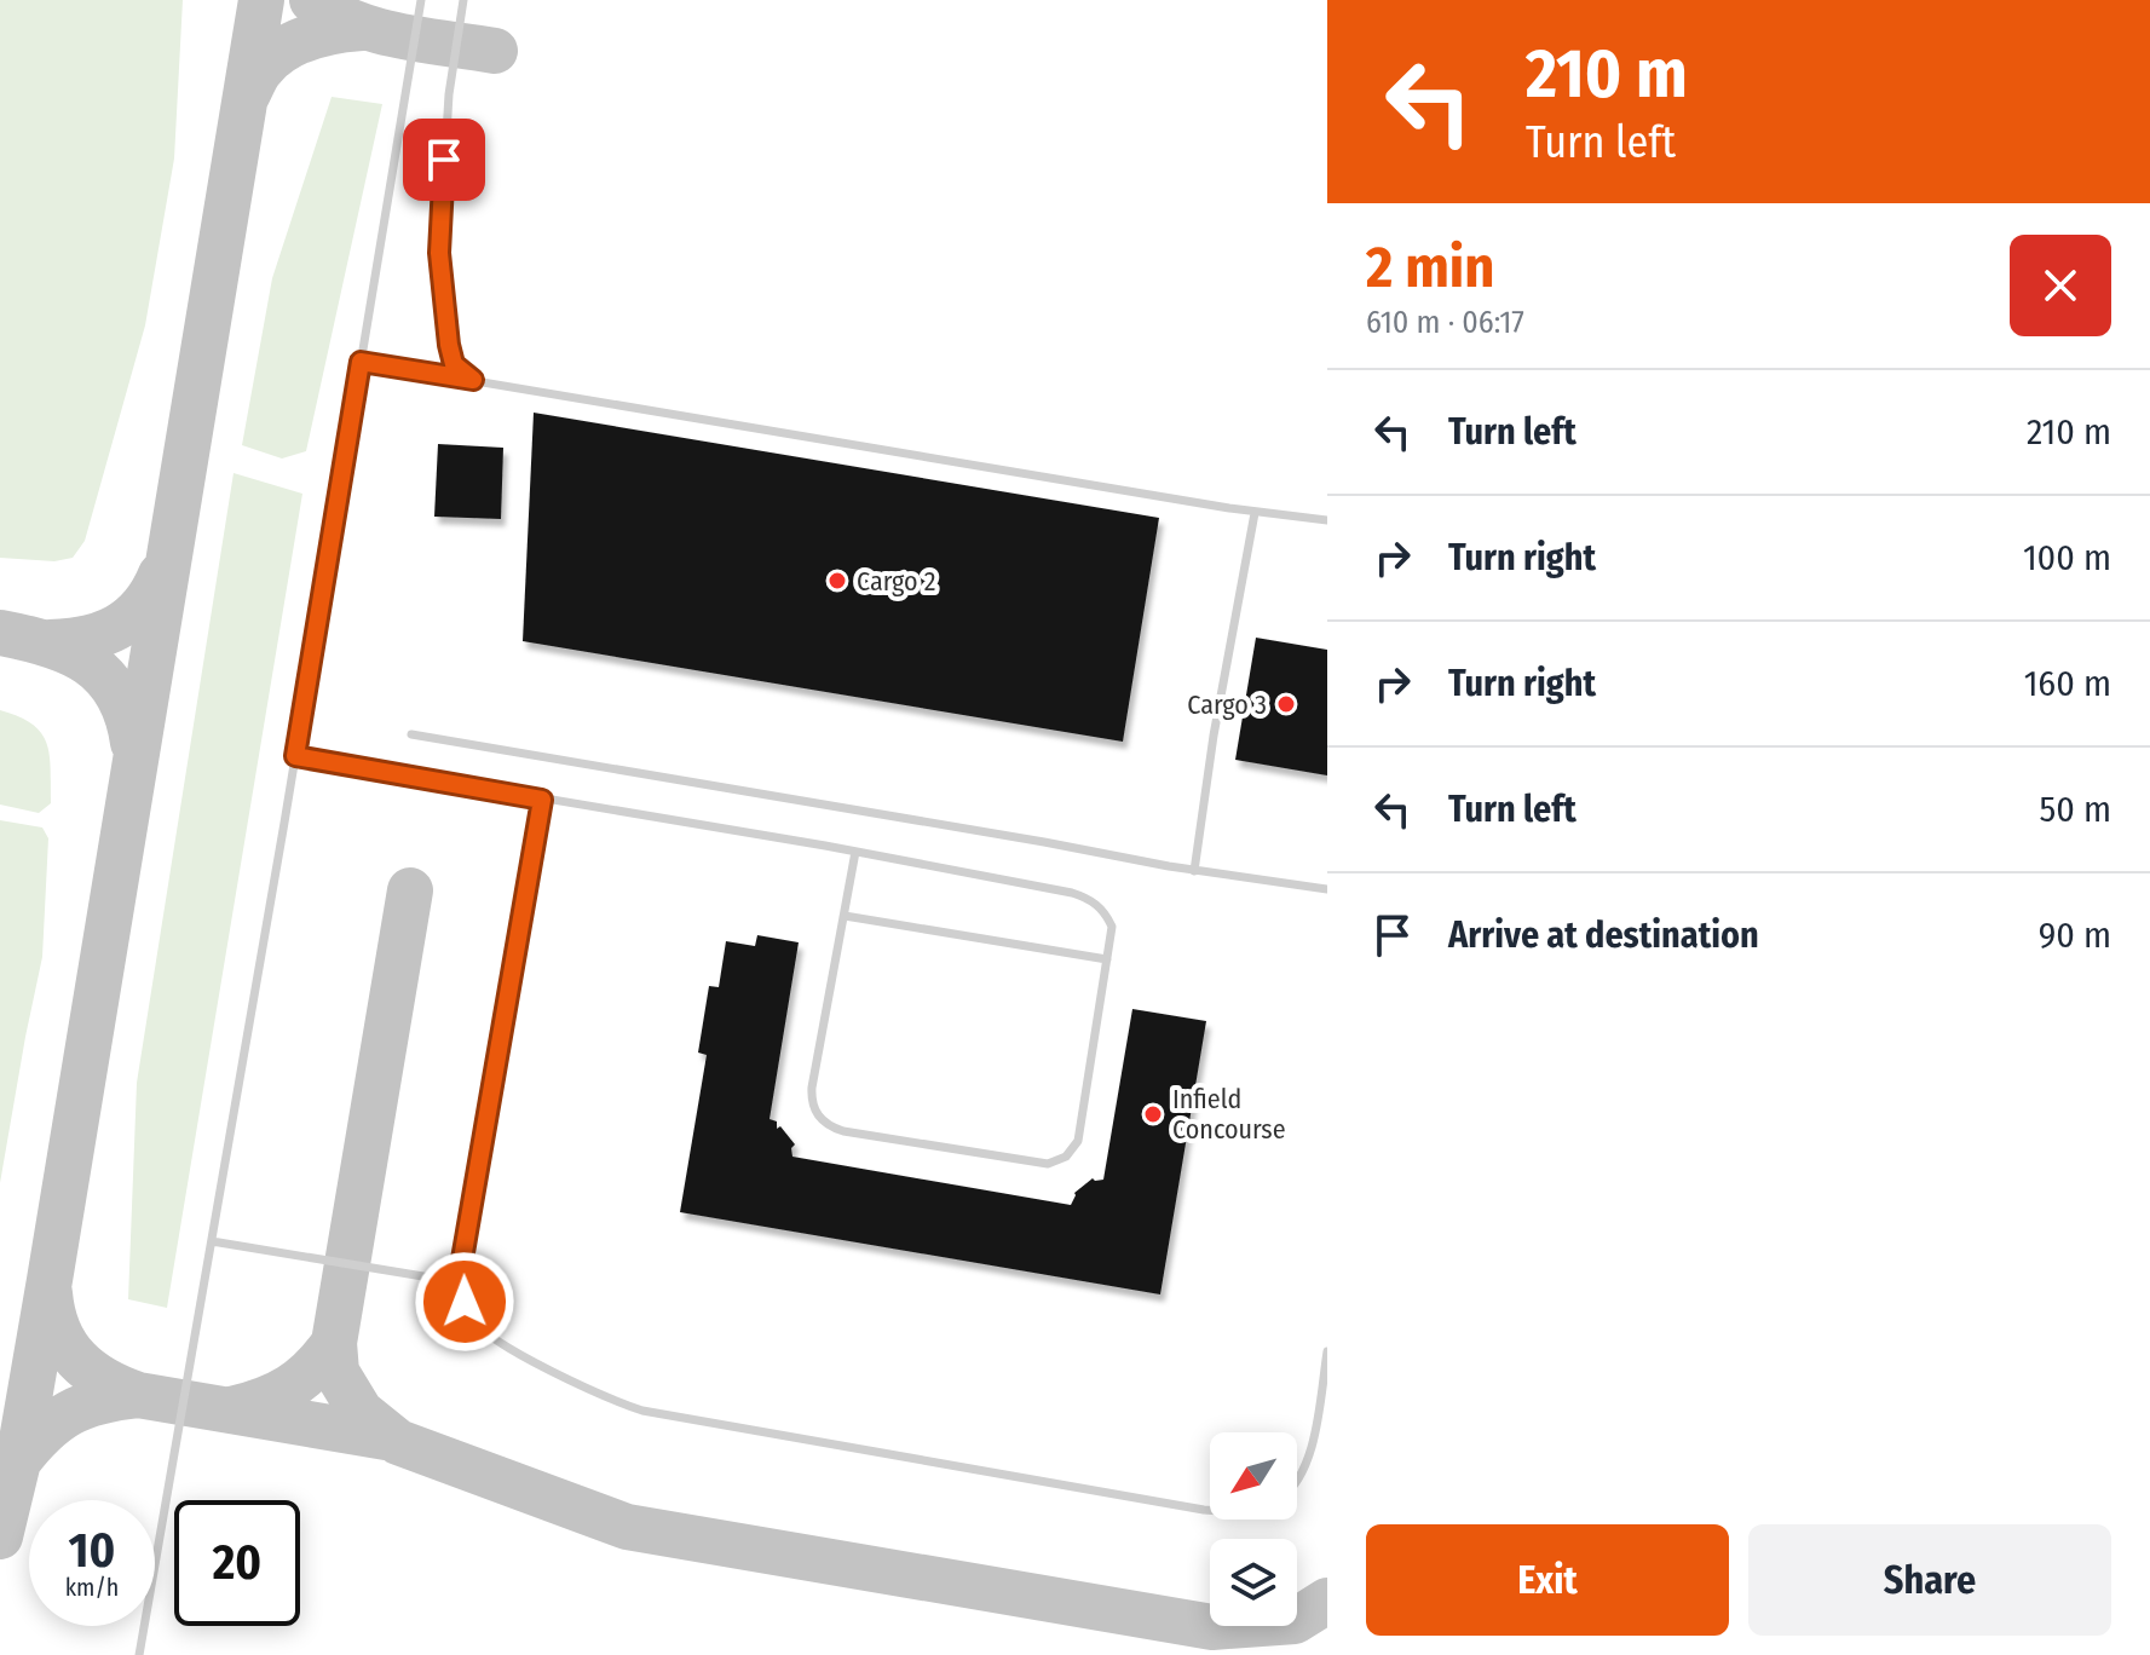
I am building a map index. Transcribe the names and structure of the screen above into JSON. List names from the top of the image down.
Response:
{
  "places": ["Cargo 2", "Cargo 3", "Infield Concourse"],
  "north": "bottom left",
  "page": {
    "turn": ["210 m", "Turn left"],
    "heading": ["2 min", "610 m · 06:17"],
    "list": [
      {
        "name": "Turn left",
        "value": "210 m"
      },
      {
        "name": "Turn right",
        "value": "100 m"
      },
      {
        "name": "Turn right",
        "value": "160 m"
      },
      {
        "name": "Turn left",
        "value": "50 m"
      },
      {
        "name": "Arrive at destination",
        "value": "90 m"
      }
    ],
    "speed": "10 km/h",
    "limit": "20",
    "buttons": ["Exit", "Share"]
  }
}
